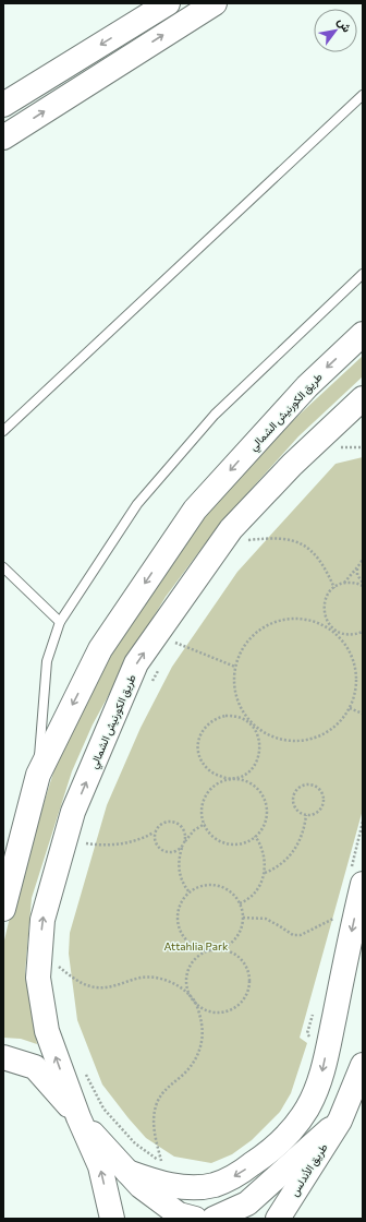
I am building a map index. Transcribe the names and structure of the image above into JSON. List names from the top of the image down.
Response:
{
  "streets": {
    "main road": ["طريق الكورنيش الشمالي", "طريق الأندلس"]
  },
  "parks": ["Attahlia Park"],
  "north": "top right"
}
